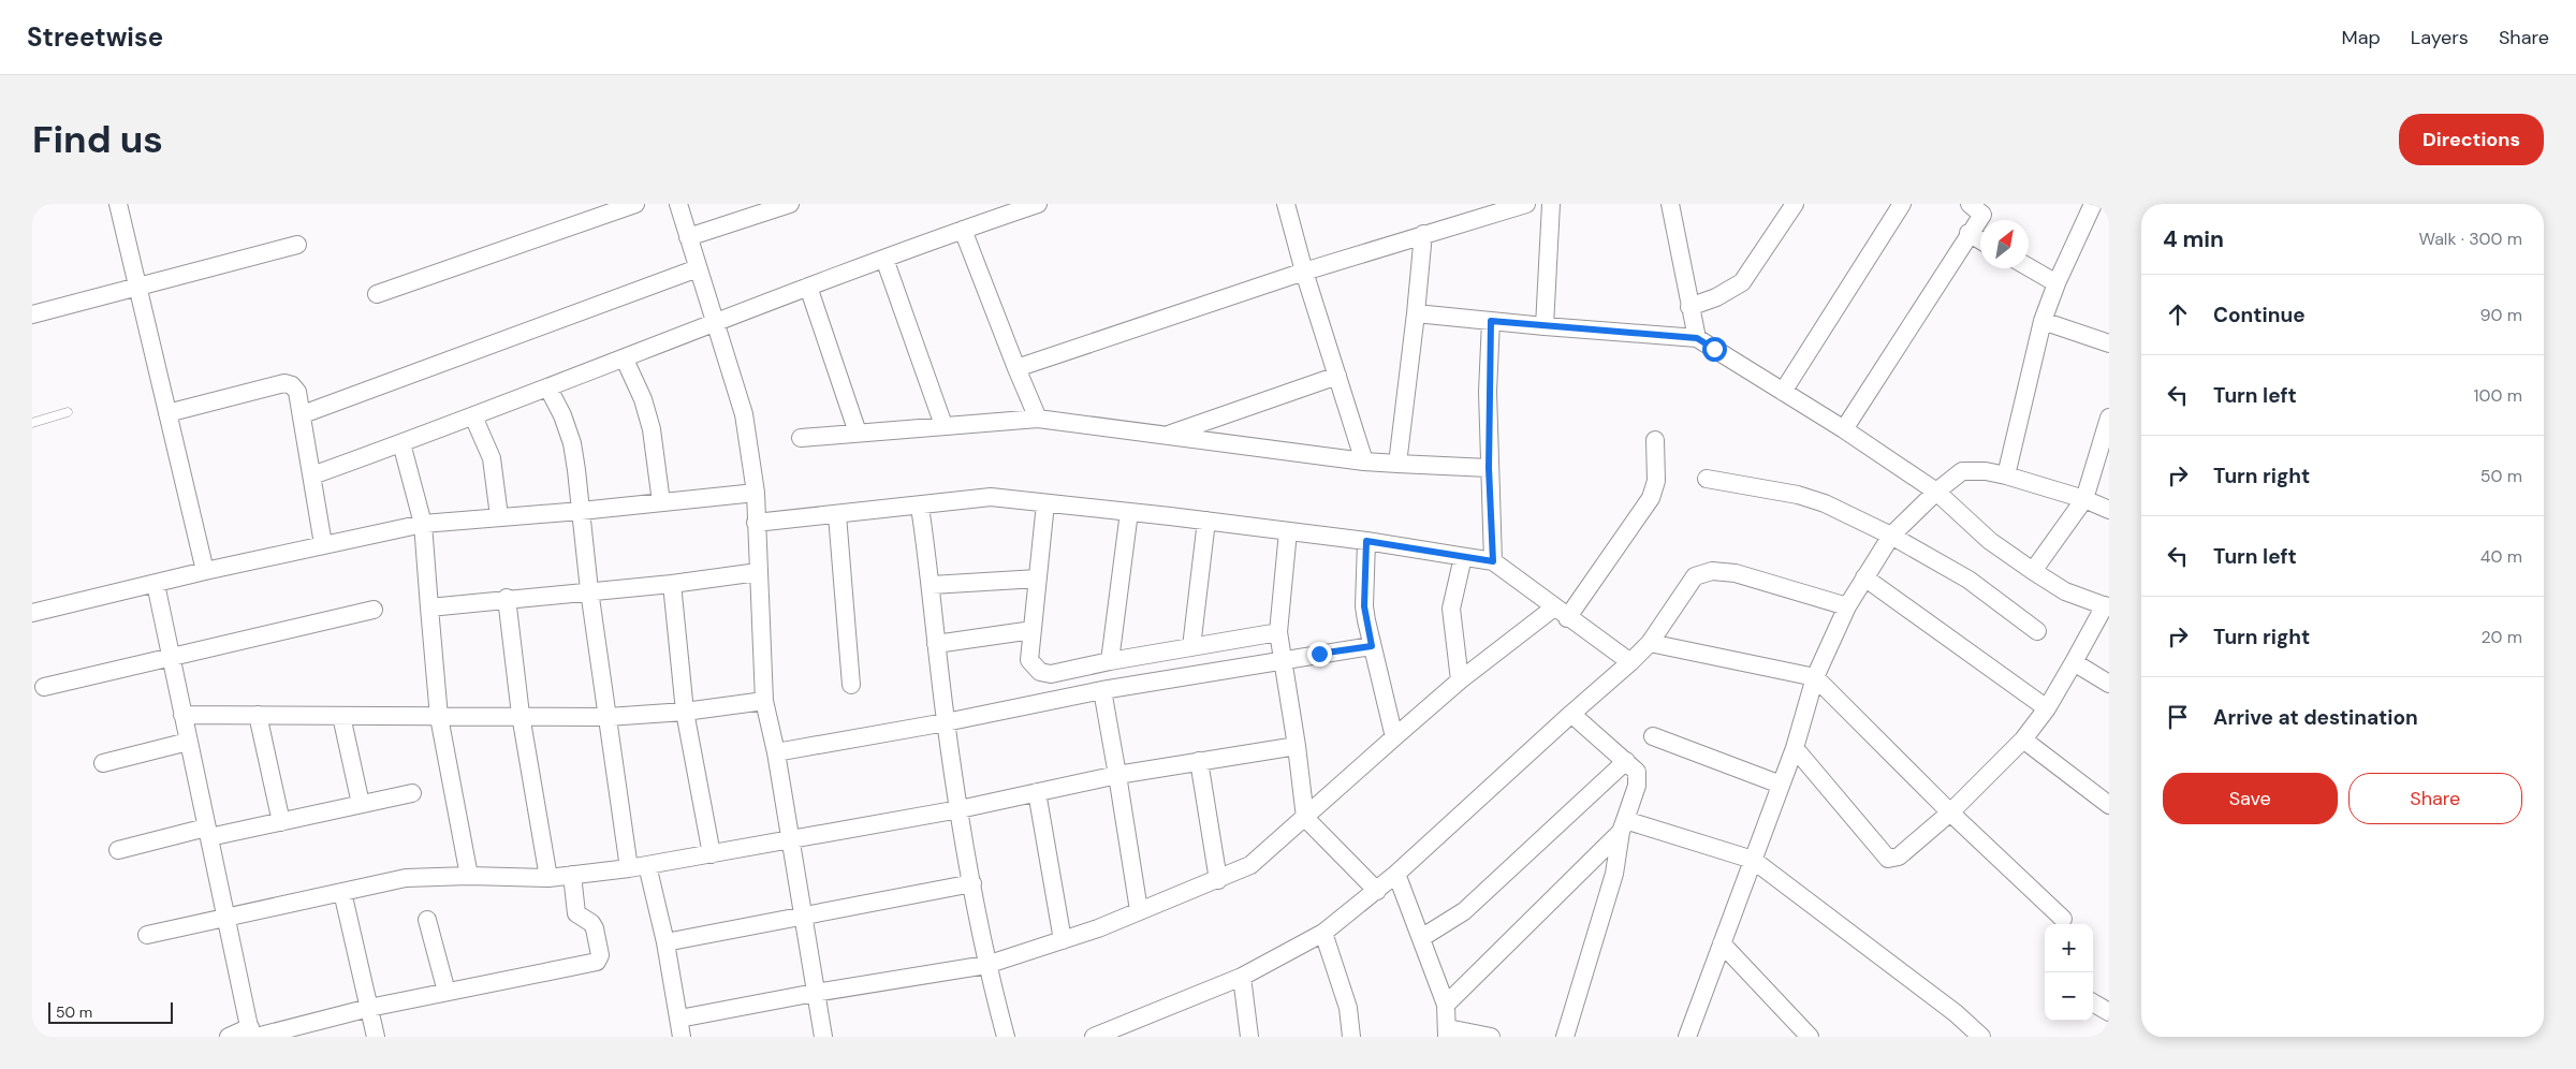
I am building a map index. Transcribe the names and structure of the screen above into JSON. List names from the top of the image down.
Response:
{
  "scale_bar": "50 m",
  "north": "top right",
  "page": {
    "header": "Streetwise",
    "nav": ["Map", "Layers", "Share"],
    "buttons": [
      "Directions",
      ["Save", "Share"]
    ],
    "title": "Find us",
    "heading": ["4 min", "Walk · 300 m"],
    "list": [
      ["Continue", "90 m"],
      ["Turn left", "100 m"],
      ["Turn right", "50 m"],
      ["Turn left", "40 m"],
      ["Turn right", "20 m"],
      "Arrive at destination"
    ],
    "map_buttons": ["+", "−"],
    "scale": "50 m"
  }
}
